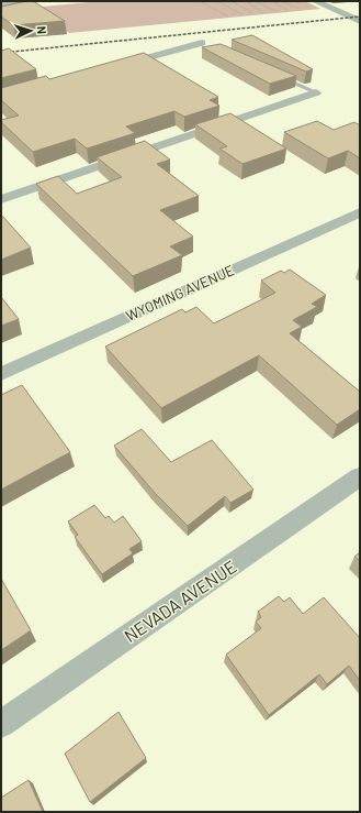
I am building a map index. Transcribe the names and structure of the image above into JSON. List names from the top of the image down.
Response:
{
  "streets": {
    "street": ["WYOMING AVENUE", "NEVADA AVENUE"]
  },
  "north": "right"
}
